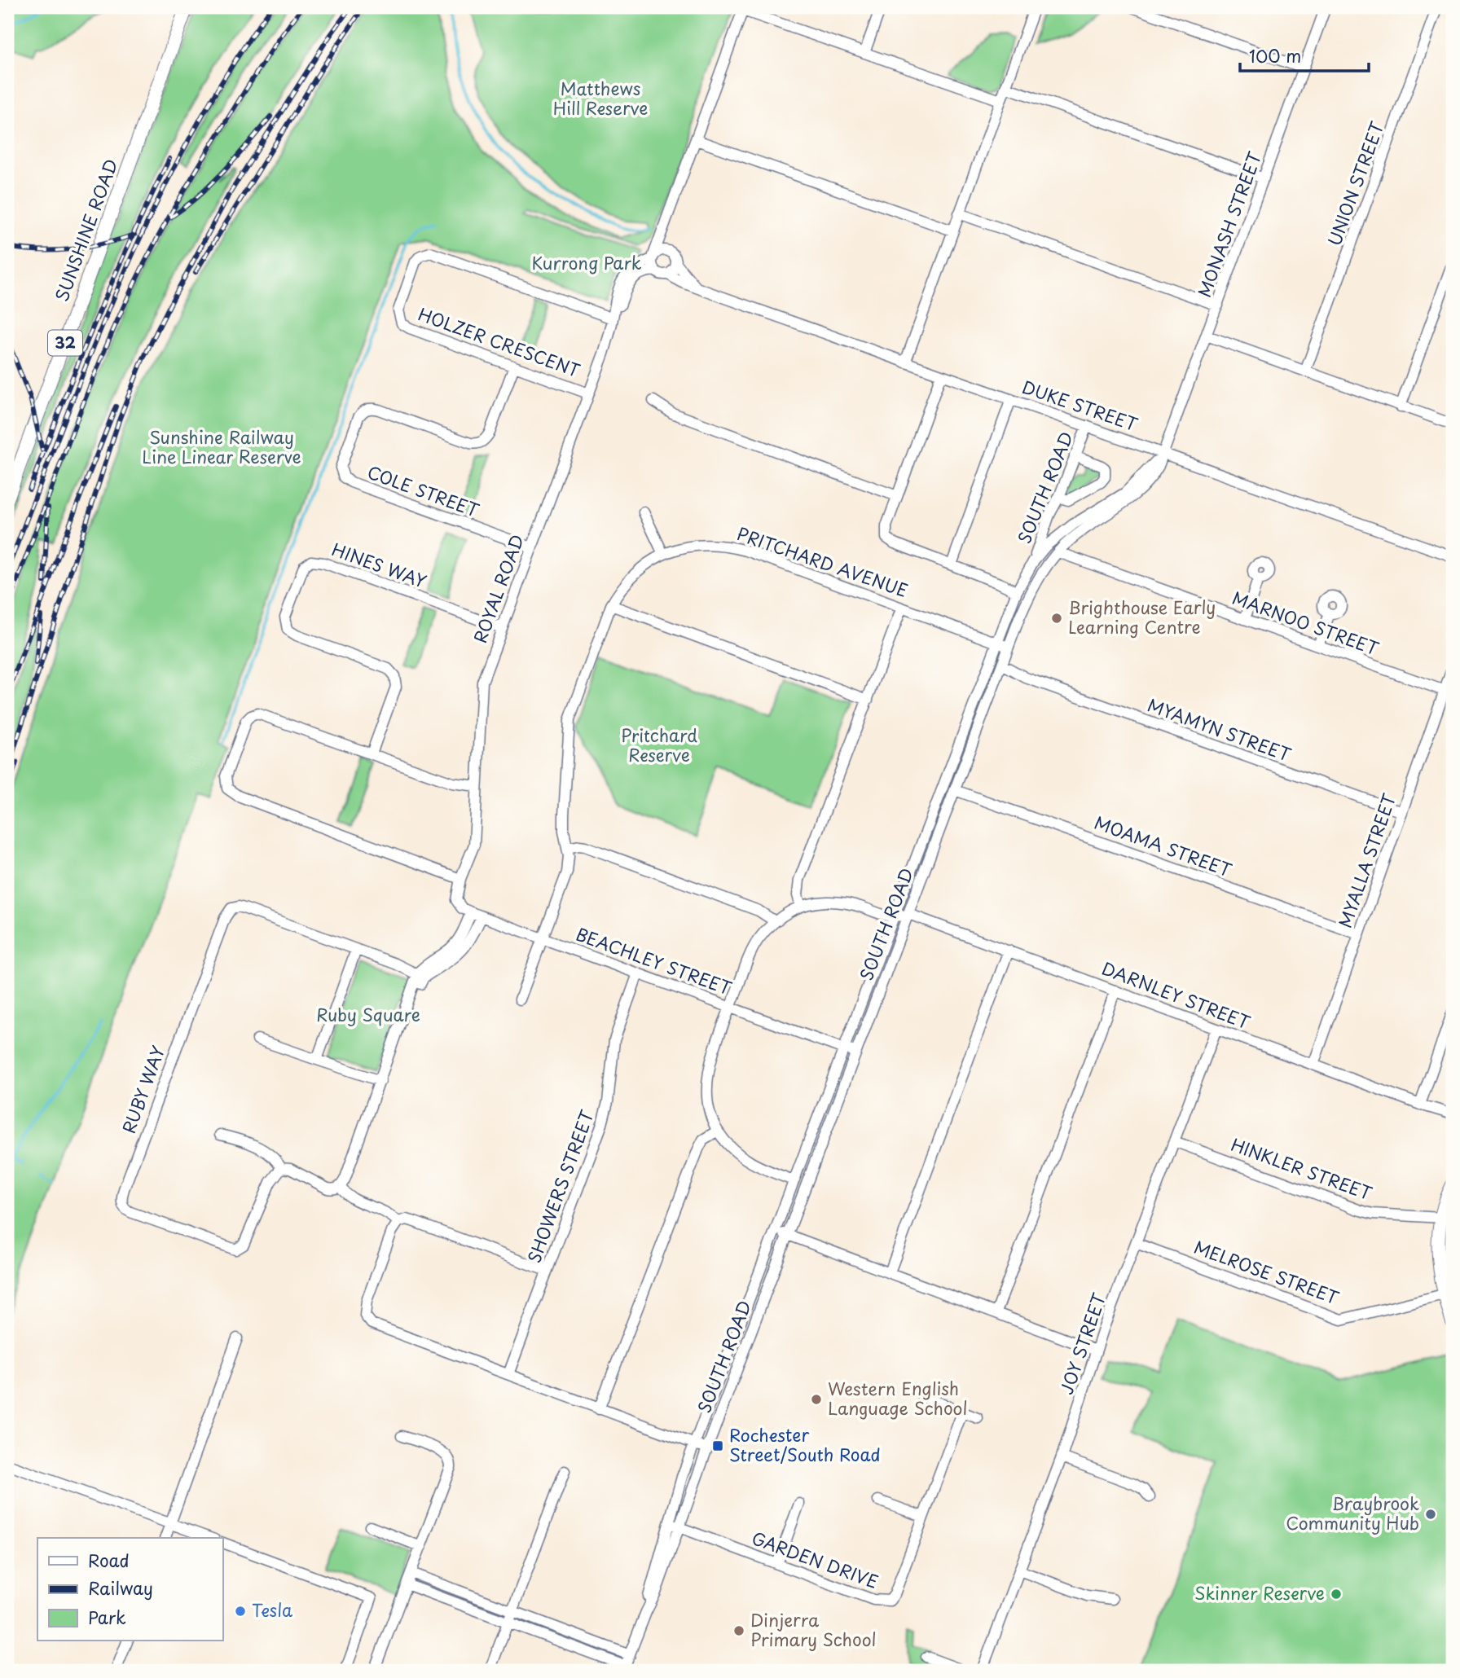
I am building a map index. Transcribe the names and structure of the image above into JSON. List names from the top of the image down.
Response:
{
  "streets": {
    "main road": ["SUNSHINE ROAD", "32"],
    "street": [
      "UNION STREET",
      "MONASH STREET",
      "HOLZER CRESCENT",
      "DUKE STREET",
      "SOUTH ROAD",
      "COLE STREET",
      "PRITCHARD AVENUE",
      "HINES WAY",
      "ROYAL ROAD",
      "MARNOO STREET",
      "MYAMYN STREET",
      "MOAMA STREET",
      "MYALLA STREET",
      "BEACHLEY STREET",
      "DARNLEY STREET",
      "RUBY WAY",
      "HINKLER STREET",
      "SHOWERS STREET",
      "MELROSE STREET",
      "JOY STREET",
      "GARDEN DRIVE"
    ]
  },
  "crossings": [
    ["MONASH STREET", "DUKE STREET"],
    ["MONASH STREET", "SOUTH ROAD"],
    ["HOLZER CRESCENT", "COLE STREET"],
    ["HOLZER CRESCENT", "ROYAL ROAD"],
    ["DUKE STREET", "SOUTH ROAD"],
    ["DUKE STREET", "ROYAL ROAD"],
    ["SOUTH ROAD", "PRITCHARD AVENUE"],
    ["SOUTH ROAD", "MARNOO STREET"],
    ["SOUTH ROAD", "MYAMYN STREET"],
    ["SOUTH ROAD", "MOAMA STREET"],
    ["SOUTH ROAD", "BEACHLEY STREET"],
    ["SOUTH ROAD", "DARNLEY STREET"],
    ["SOUTH ROAD", "GARDEN DRIVE"],
    ["COLE STREET", "ROYAL ROAD"],
    ["PRITCHARD AVENUE", "BEACHLEY STREET"],
    ["HINES WAY", "ROYAL ROAD"],
    ["ROYAL ROAD", "BEACHLEY STREET"],
    ["MARNOO STREET", "MYALLA STREET"],
    ["MYAMYN STREET", "MYALLA STREET"],
    ["MOAMA STREET", "MYALLA STREET"],
    ["MYALLA STREET", "DARNLEY STREET"],
    ["BEACHLEY STREET", "SHOWERS STREET"],
    ["DARNLEY STREET", "JOY STREET"],
    ["HINKLER STREET", "JOY STREET"],
    ["MELROSE STREET", "JOY STREET"]
  ],
  "parks": [
    "Matthews Hill Reserve",
    "Kurrong Park",
    "Sunshine Railway Line Linear Reserve",
    "Pritchard Reserve",
    "Ruby Square"
  ],
  "places": {
    "other": [
      "Brighthouse Early Learning Centre",
      "Western English Language School",
      "Braybrook Community Hub",
      "Skinner Reserve",
      "Tesla",
      "Dinjerra Primary School"
    ],
    "transit": ["Rochester Street/South Road"]
  },
  "legend": ["Road", "Railway", "Park"],
  "scale_bar": "100 m"
}
